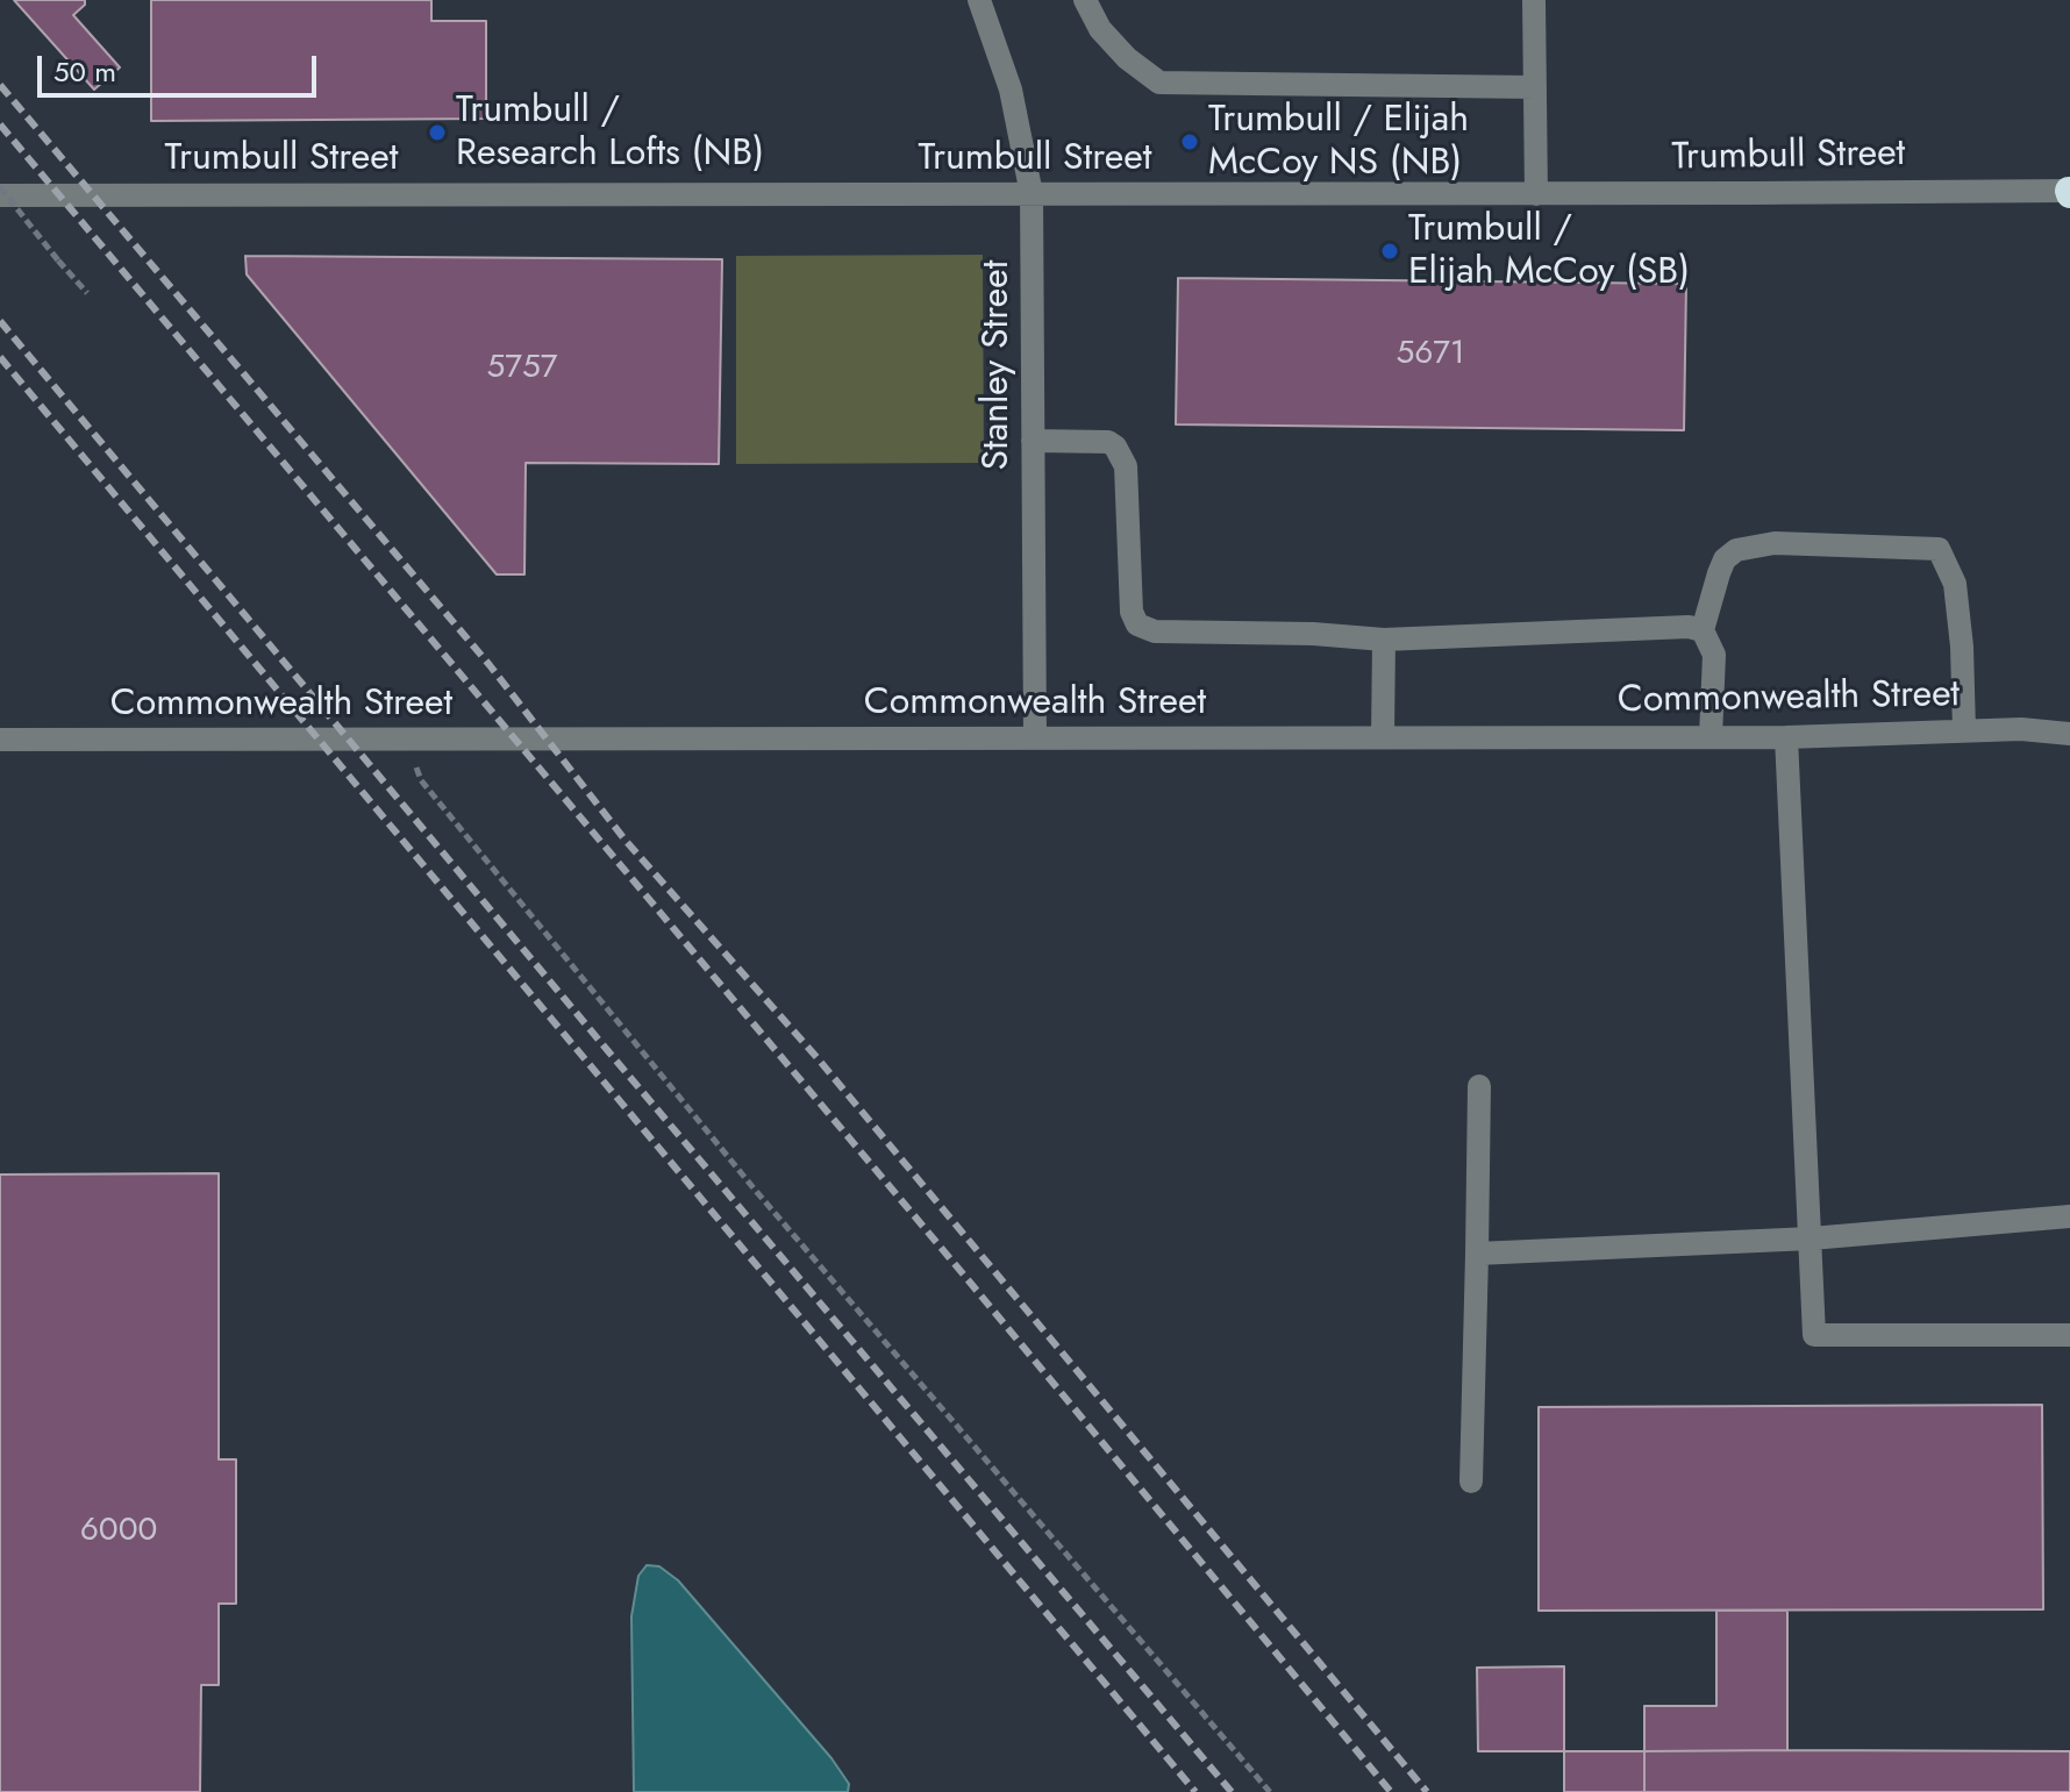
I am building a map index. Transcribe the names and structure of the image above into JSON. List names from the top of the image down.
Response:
{
  "streets": {
    "street": ["Trumbull Street", "Stanley Street", "Commonwealth Street"]
  },
  "crossings": [
    ["Trumbull Street", "Stanley Street"],
    ["Stanley Street", "Commonwealth Street"]
  ],
  "places": ["Trumbull / Research Lofts (NB)", "Trumbull / Elijah McCoy NS (NB)", "Trumbull / Elijah McCoy (SB)"],
  "house_numbers": ["5671", "5757", "6000"],
  "scale_bar": "50 m"
}
